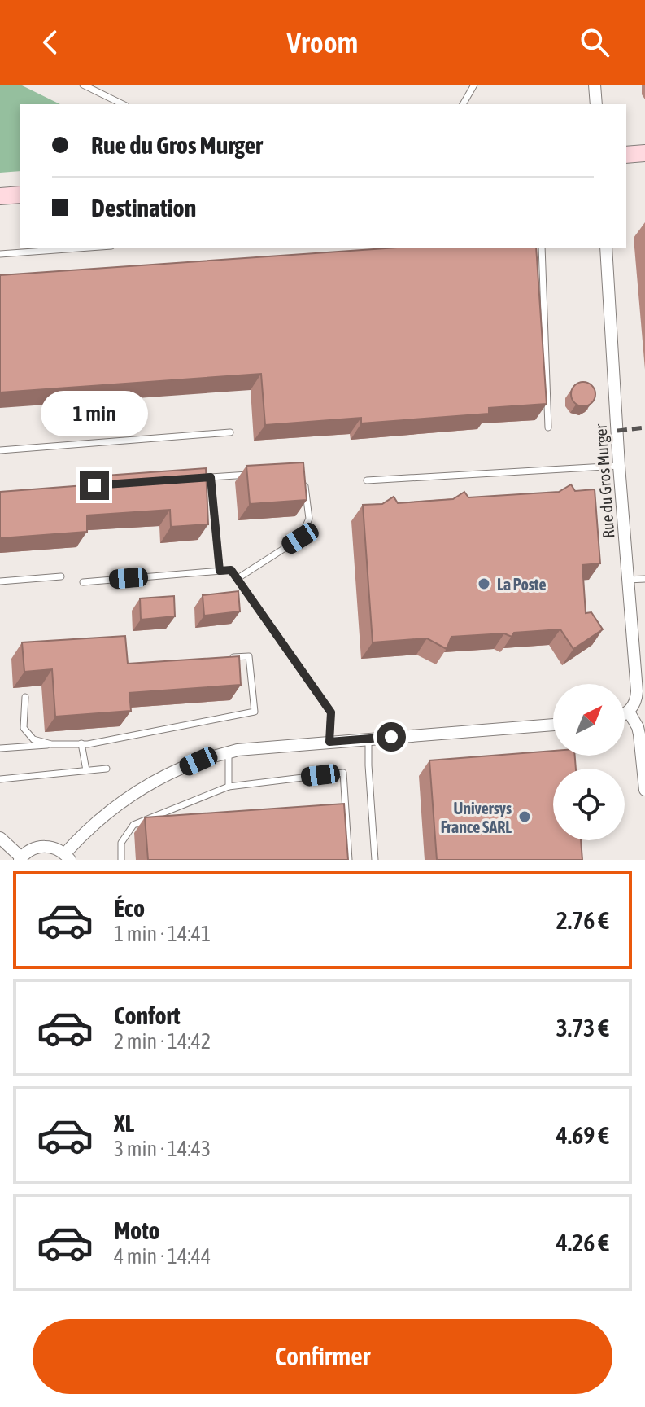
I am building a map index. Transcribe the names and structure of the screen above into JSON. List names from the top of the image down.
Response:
{
  "streets": {
    "street": ["Rue du Gros Murger"]
  },
  "places": ["La Poste", "Universys France SARL"],
  "north": "top right",
  "page": {
    "header": "Vroom",
    "banner": ["Rue du Gros Murger", "Destination"],
    "bubble": "1 min",
    "list": [
      {
        "name": "Éco",
        "note": "1 min · 14:41",
        "value": "2.76 €"
      },
      {
        "name": "Confort",
        "note": "2 min · 14:42",
        "value": "3.73 €"
      },
      {
        "name": "XL",
        "note": "3 min · 14:43",
        "value": "4.69 €"
      },
      {
        "name": "Moto",
        "note": "4 min · 14:44",
        "value": "4.26 €"
      }
    ],
    "buttons": "Confirmer"
  }
}
